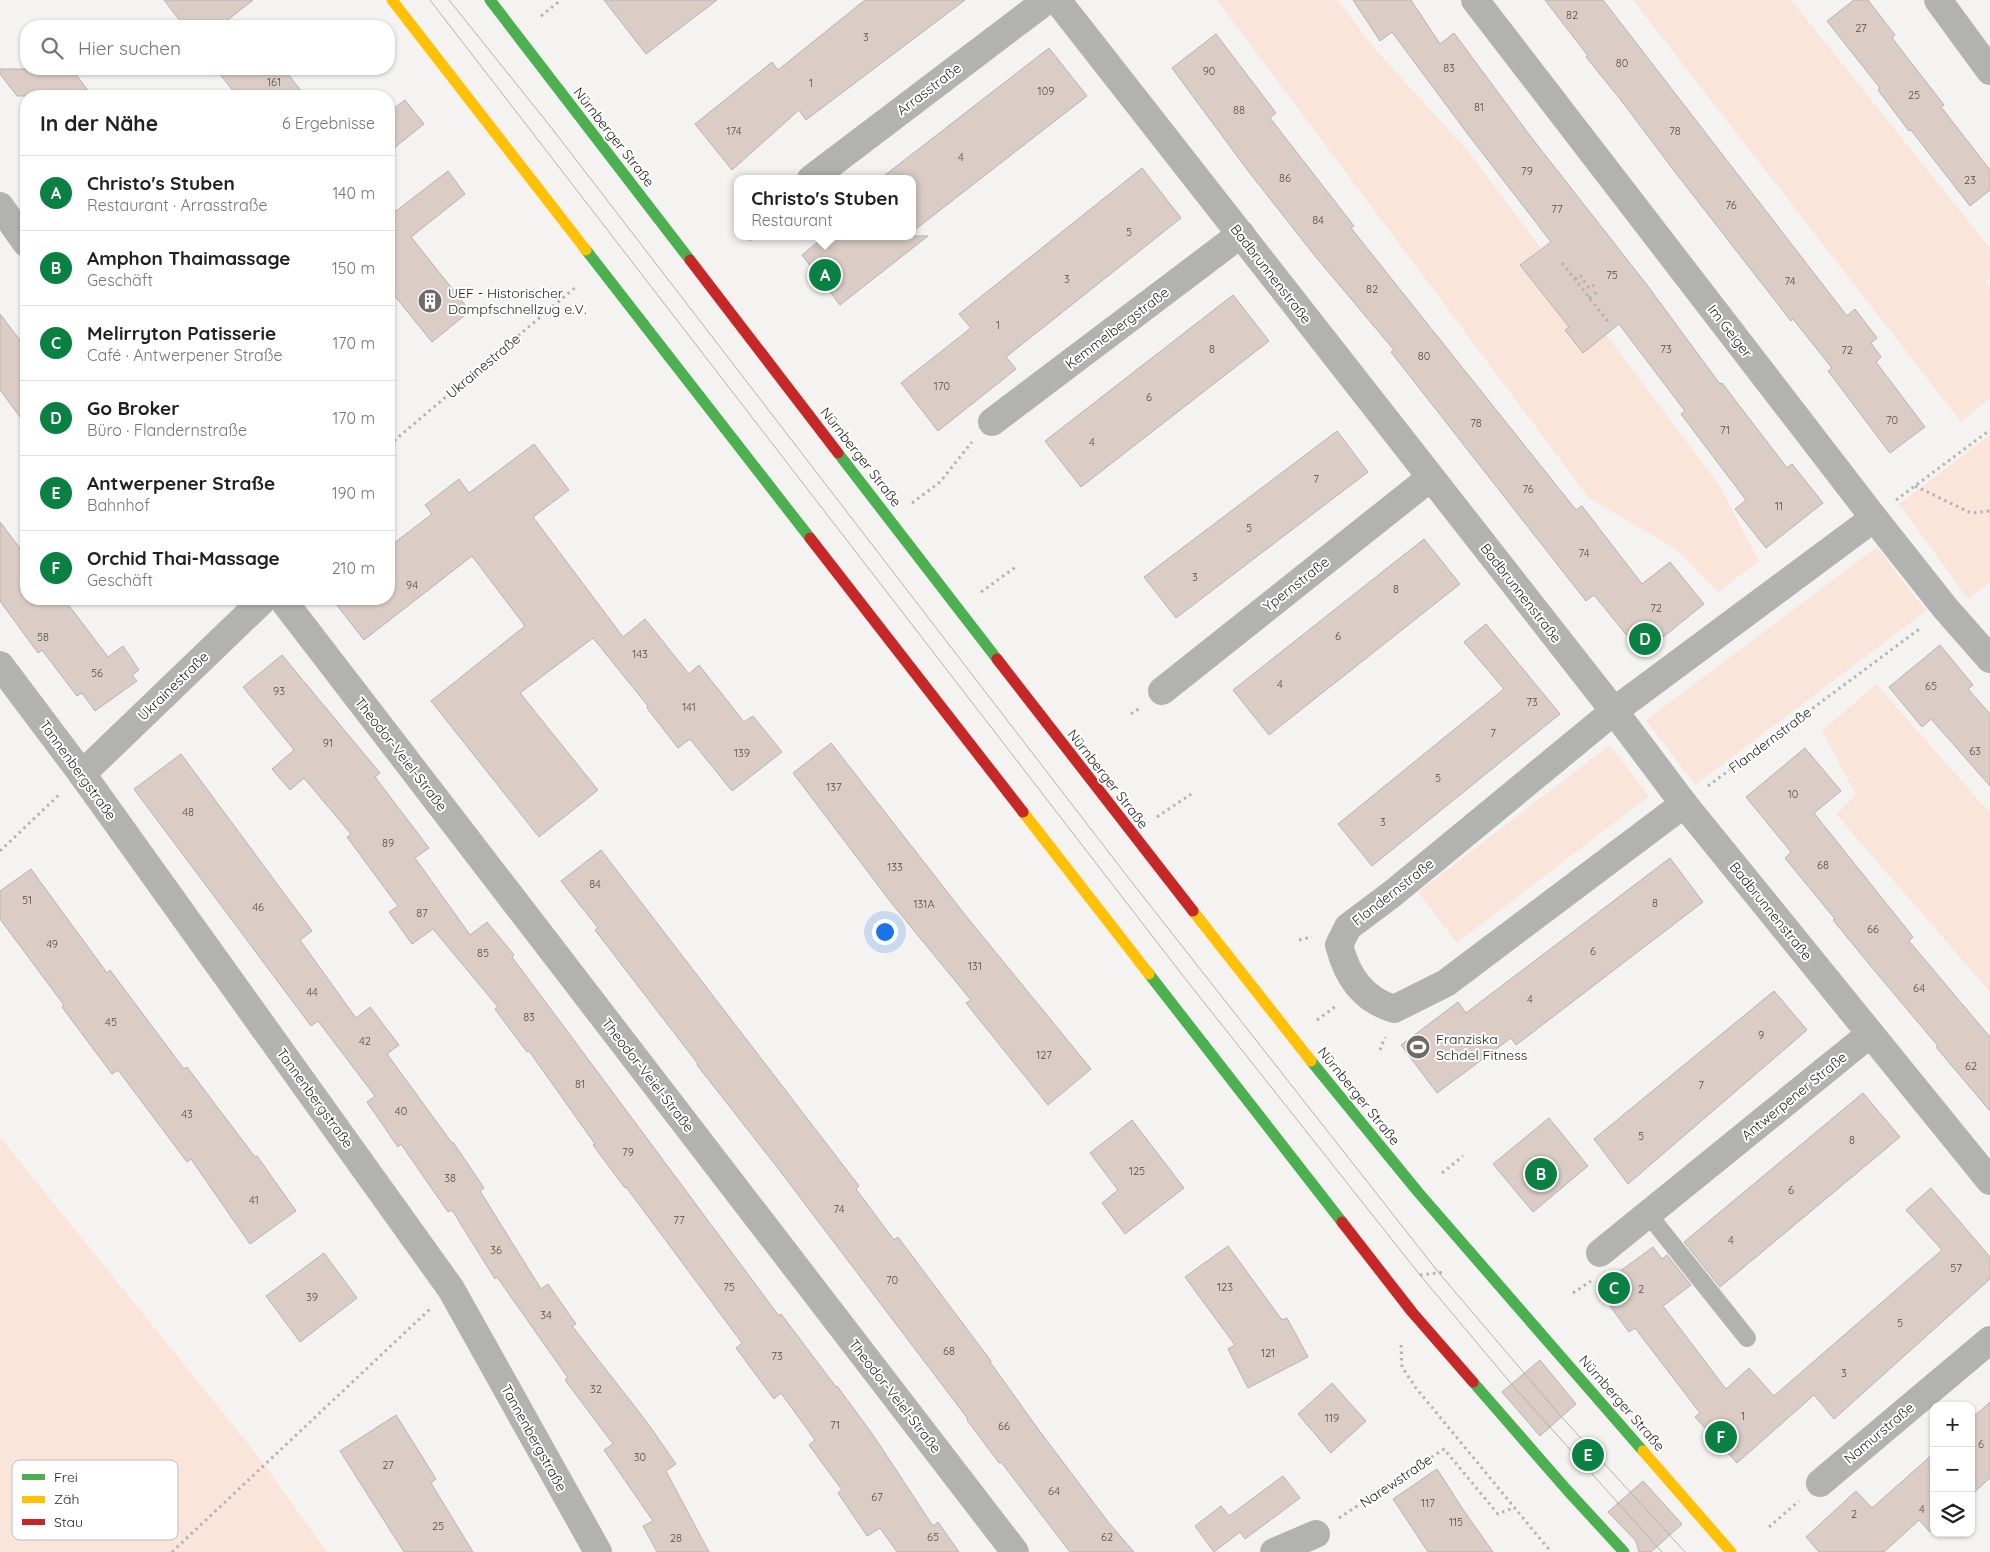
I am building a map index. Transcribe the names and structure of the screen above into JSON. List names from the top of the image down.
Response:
{
  "streets": {
    "main road": ["Nürnberger Straße"],
    "street": [
      "Arrasstraße",
      "Badbrunnenstraße",
      "Kemmelbergstraße",
      "Im Geiger",
      "Ukrainestraße",
      "Ypernstraße",
      "Flandernstraße",
      "Theodor-Veiel-Straße",
      "Tannenbergstraße",
      "Antwerpener Straße",
      "Namurstraße"
    ],
    "path": ["Narewstraße"]
  },
  "crossings": [
    ["Badbrunnenstraße", "Kemmelbergstraße"],
    ["Badbrunnenstraße", "Ypernstraße"],
    ["Badbrunnenstraße", "Flandernstraße"],
    ["Badbrunnenstraße", "Antwerpener Straße"],
    ["Im Geiger", "Flandernstraße"],
    ["Ukrainestraße", "Tannenbergstraße"]
  ],
  "places": {
    "building": ["UEF - Historischer Dampfschnellzug e.V."],
    "sports": ["Franziska Schdel Fitness"]
  },
  "house_numbers": [
    "82",
    "27",
    "3",
    "80",
    "83",
    "90",
    "161",
    "1",
    "109",
    "25",
    "81",
    "88",
    "174",
    "78",
    "4",
    "79",
    "86",
    "23",
    "76",
    "77",
    "84",
    "5",
    "75",
    "3",
    "74",
    "82",
    "1",
    "8",
    "73",
    "72",
    "80",
    "170",
    "6",
    "70",
    "78",
    "71",
    "4",
    "7",
    "76",
    "11",
    "5",
    "74",
    "3",
    "94",
    "8",
    "72",
    "6",
    "58",
    "143",
    "56",
    "4",
    "65",
    "93",
    "73",
    "141",
    "7",
    "91",
    "63",
    "139",
    "5",
    "137",
    "10",
    "48",
    "3",
    "89",
    "68",
    "133",
    "84",
    "51",
    "8",
    "131A",
    "46",
    "87",
    "66",
    "49",
    "6",
    "85",
    "131",
    "64",
    "44",
    "4",
    "83",
    "45",
    "9",
    "42",
    "127",
    "62",
    "81",
    "7",
    "40",
    "43",
    "5",
    "8",
    "79",
    "125",
    "38",
    "6",
    "41",
    "74",
    "77",
    "4",
    "36",
    "57",
    "70",
    "75",
    "123",
    "2",
    "39",
    "34",
    "5",
    "68",
    "121",
    "73",
    "3",
    "32",
    "1",
    "119",
    "71",
    "66",
    "6",
    "30",
    "27",
    "64",
    "67",
    "117",
    "4",
    "2",
    "115",
    "25",
    "65",
    "62",
    "28"
  ],
  "legend": ["Frei", "Zäh", "Stau"],
  "page": {
    "search": "Hier suchen",
    "heading": ["In der Nähe", "6 Ergebnisse"],
    "list": [
      {
        "mark": "A",
        "name": "Christo's Stuben",
        "note": "Restaurant · Arrasstraße",
        "value": "140 m"
      },
      {
        "mark": "B",
        "name": "Amphon Thaimassage",
        "note": "Geschäft",
        "value": "150 m"
      },
      {
        "mark": "C",
        "name": "Melirryton Patisserie",
        "note": "Café · Antwerpener Straße",
        "value": "170 m"
      },
      {
        "mark": "D",
        "name": "Go Broker",
        "note": "Büro · Flandernstraße",
        "value": "170 m"
      },
      {
        "mark": "E",
        "name": "Antwerpener Straße",
        "note": "Bahnhof",
        "value": "190 m"
      },
      {
        "mark": "F",
        "name": "Orchid Thai-Massage",
        "note": "Geschäft",
        "value": "210 m"
      }
    ],
    "popup": ["Christo's Stuben", "Restaurant"],
    "pins": [
      "A",
      "D",
      "B",
      "C",
      "F",
      "E"
    ],
    "map_buttons": ["+", "−"]
  }
}
